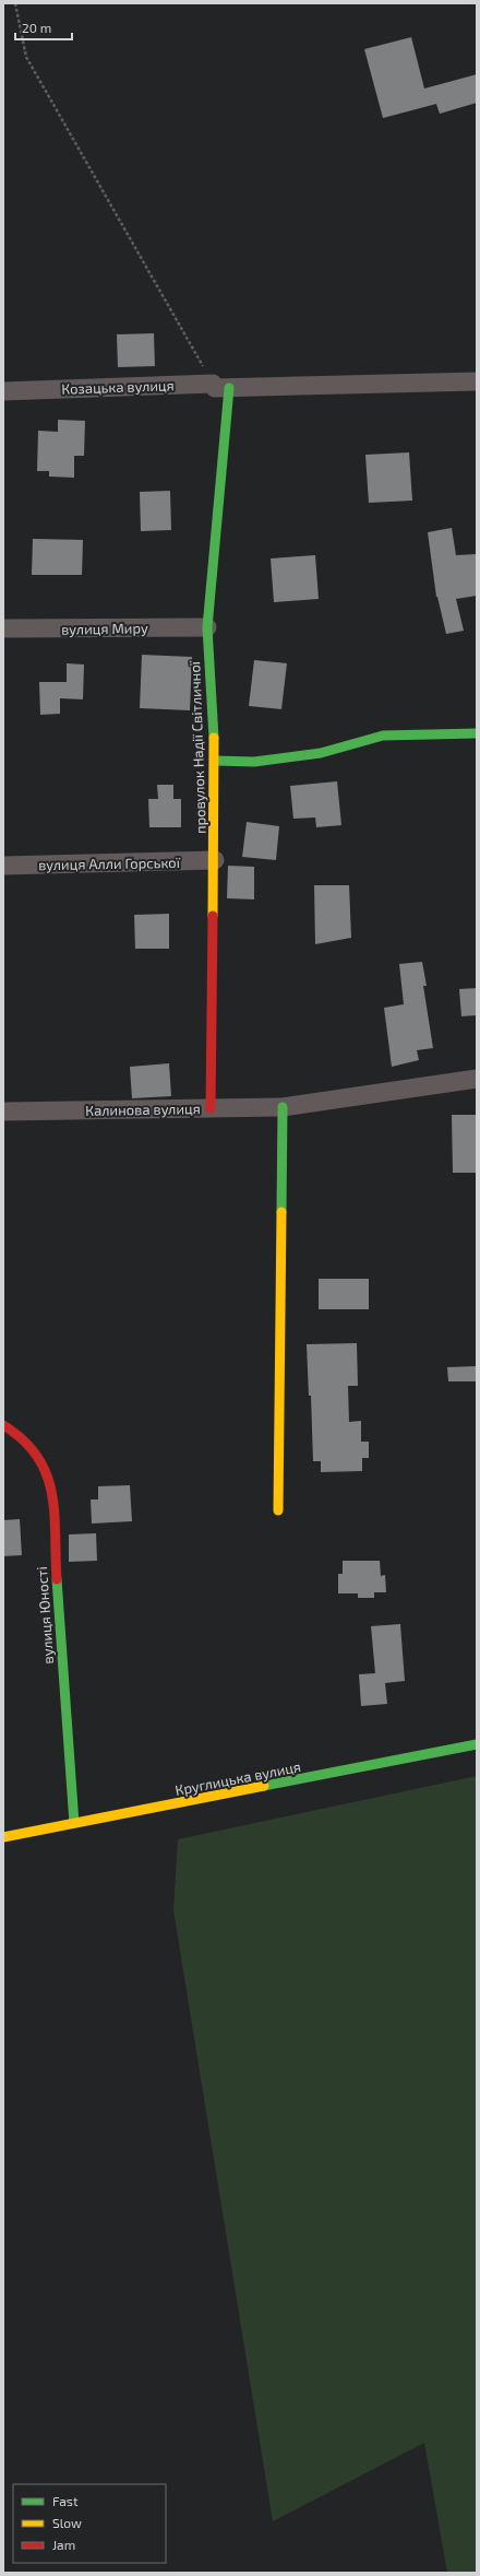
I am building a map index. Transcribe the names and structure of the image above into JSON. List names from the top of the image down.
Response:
{
  "streets": {
    "street": [
      "Козацька вулиця",
      "вулиця Миру",
      "провулок Надії Світличної",
      "вулиця Алли Горської",
      "Калинова вулиця",
      "вулиця Юності",
      "Круглицька вулиця"
    ]
  },
  "crossings": [
    ["Козацька вулиця", "провулок Надії Світличної"],
    ["вулиця Миру", "провулок Надії Світличної"],
    ["провулок Надії Світличної", "вулиця Алли Горської"],
    ["провулок Надії Світличної", "Калинова вулиця"],
    ["вулиця Юності", "Круглицька вулиця"]
  ],
  "legend": ["Fast", "Slow", "Jam"],
  "scale_bar": "20 m"
}
